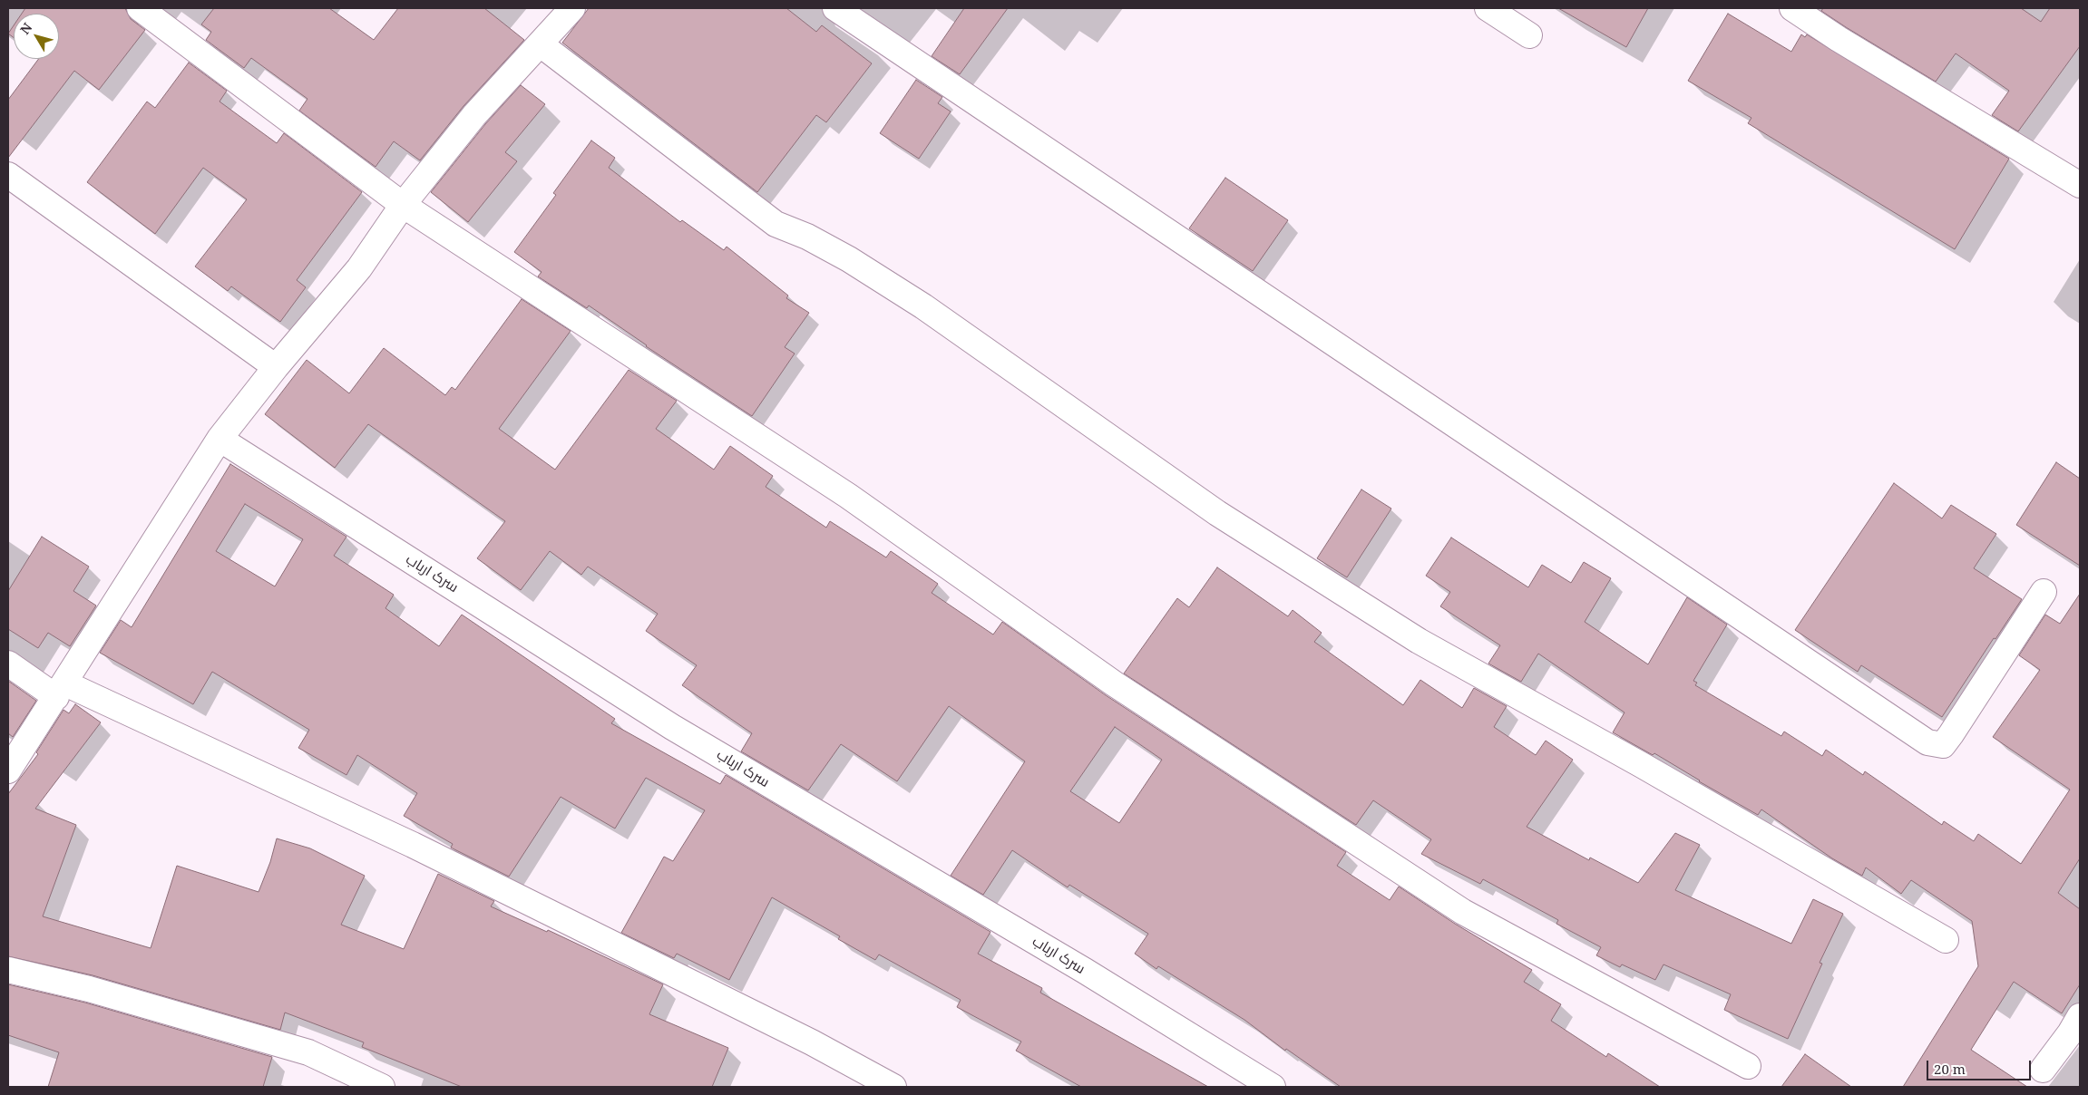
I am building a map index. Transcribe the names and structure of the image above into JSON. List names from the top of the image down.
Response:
{
  "streets": {
    "street": ["سرک ارباب"]
  },
  "scale_bar": "20 m",
  "north": "top left"
}
